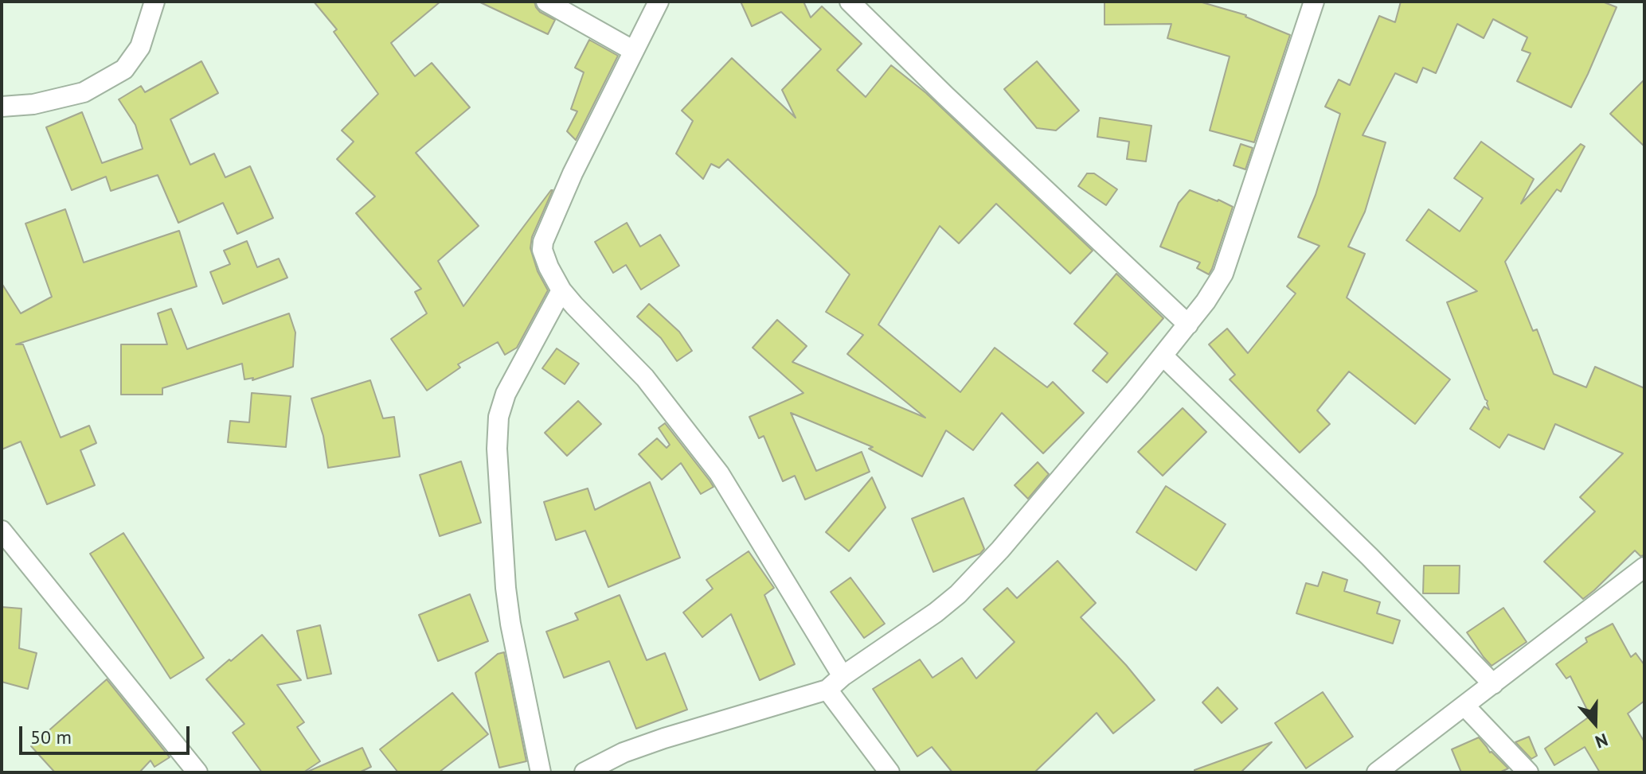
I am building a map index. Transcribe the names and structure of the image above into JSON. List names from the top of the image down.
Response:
{
  "scale_bar": "50 m",
  "north": "bottom"
}
